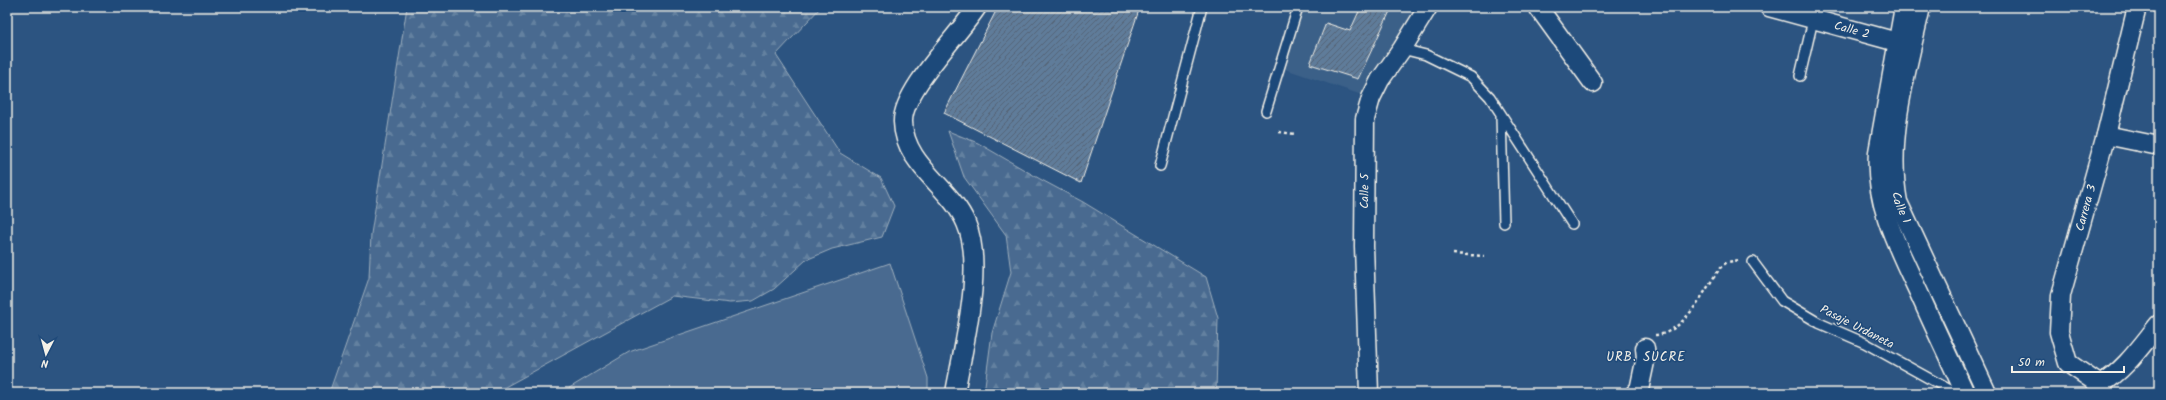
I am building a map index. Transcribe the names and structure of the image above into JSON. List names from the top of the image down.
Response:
{
  "streets": {
    "street": [
      "Calle 2",
      "Calle 5",
      "Calle 1",
      "Carrera 3"
    ],
    "lane": ["Pasaje Urdaneta"]
  },
  "crossings": [
    ["Calle 2", "Calle 1"],
    ["Calle 1", "Pasaje Urdaneta"]
  ],
  "districts": ["URB. SUCRE"],
  "scale_bar": "50 m",
  "north": "bottom"
}
